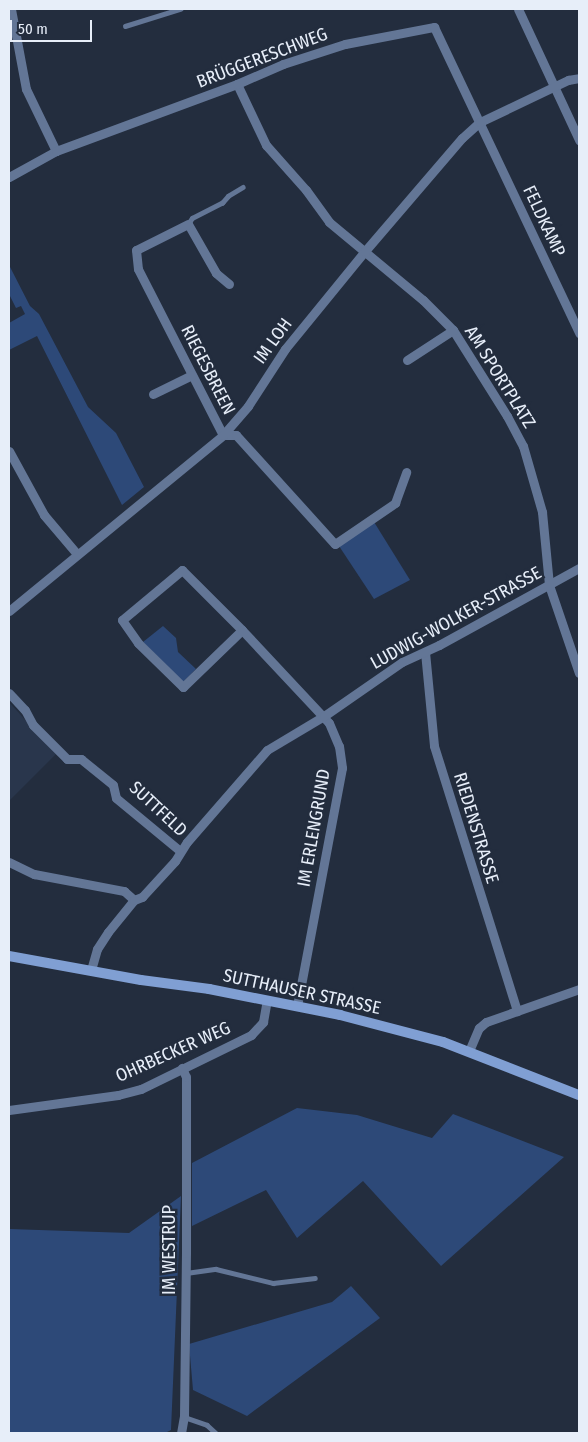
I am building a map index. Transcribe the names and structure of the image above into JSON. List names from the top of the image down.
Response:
{
  "streets": {
    "street": [
      "BRÜGGERESCHWEG",
      "FELDKAMP",
      "IM LOH",
      "RIEGESBREEN",
      "AM SPORTPLATZ",
      "LUDWIG-WOLKER-STRASSE",
      "SUTTFELD",
      "IM ERLENGRUND",
      "RIEDENSTRASSE",
      "SUTTHAUSER STRASSE",
      "OHRBECKER WEG",
      "IM WESTRUP"
    ]
  },
  "crossings": [
    ["BRÜGGERESCHWEG", "FELDKAMP"],
    ["BRÜGGERESCHWEG", "IM LOH"],
    ["BRÜGGERESCHWEG", "AM SPORTPLATZ"],
    ["FELDKAMP", "IM LOH"],
    ["IM LOH", "RIEGESBREEN"],
    ["IM LOH", "AM SPORTPLATZ"],
    ["AM SPORTPLATZ", "LUDWIG-WOLKER-STRASSE"],
    ["LUDWIG-WOLKER-STRASSE", "SUTTFELD"],
    ["LUDWIG-WOLKER-STRASSE", "IM ERLENGRUND"],
    ["LUDWIG-WOLKER-STRASSE", "RIEDENSTRASSE"],
    ["LUDWIG-WOLKER-STRASSE", "SUTTHAUSER STRASSE"],
    ["IM ERLENGRUND", "SUTTHAUSER STRASSE"],
    ["SUTTHAUSER STRASSE", "OHRBECKER WEG"],
    ["OHRBECKER WEG", "IM WESTRUP"]
  ],
  "scale_bar": "50 m"
}
